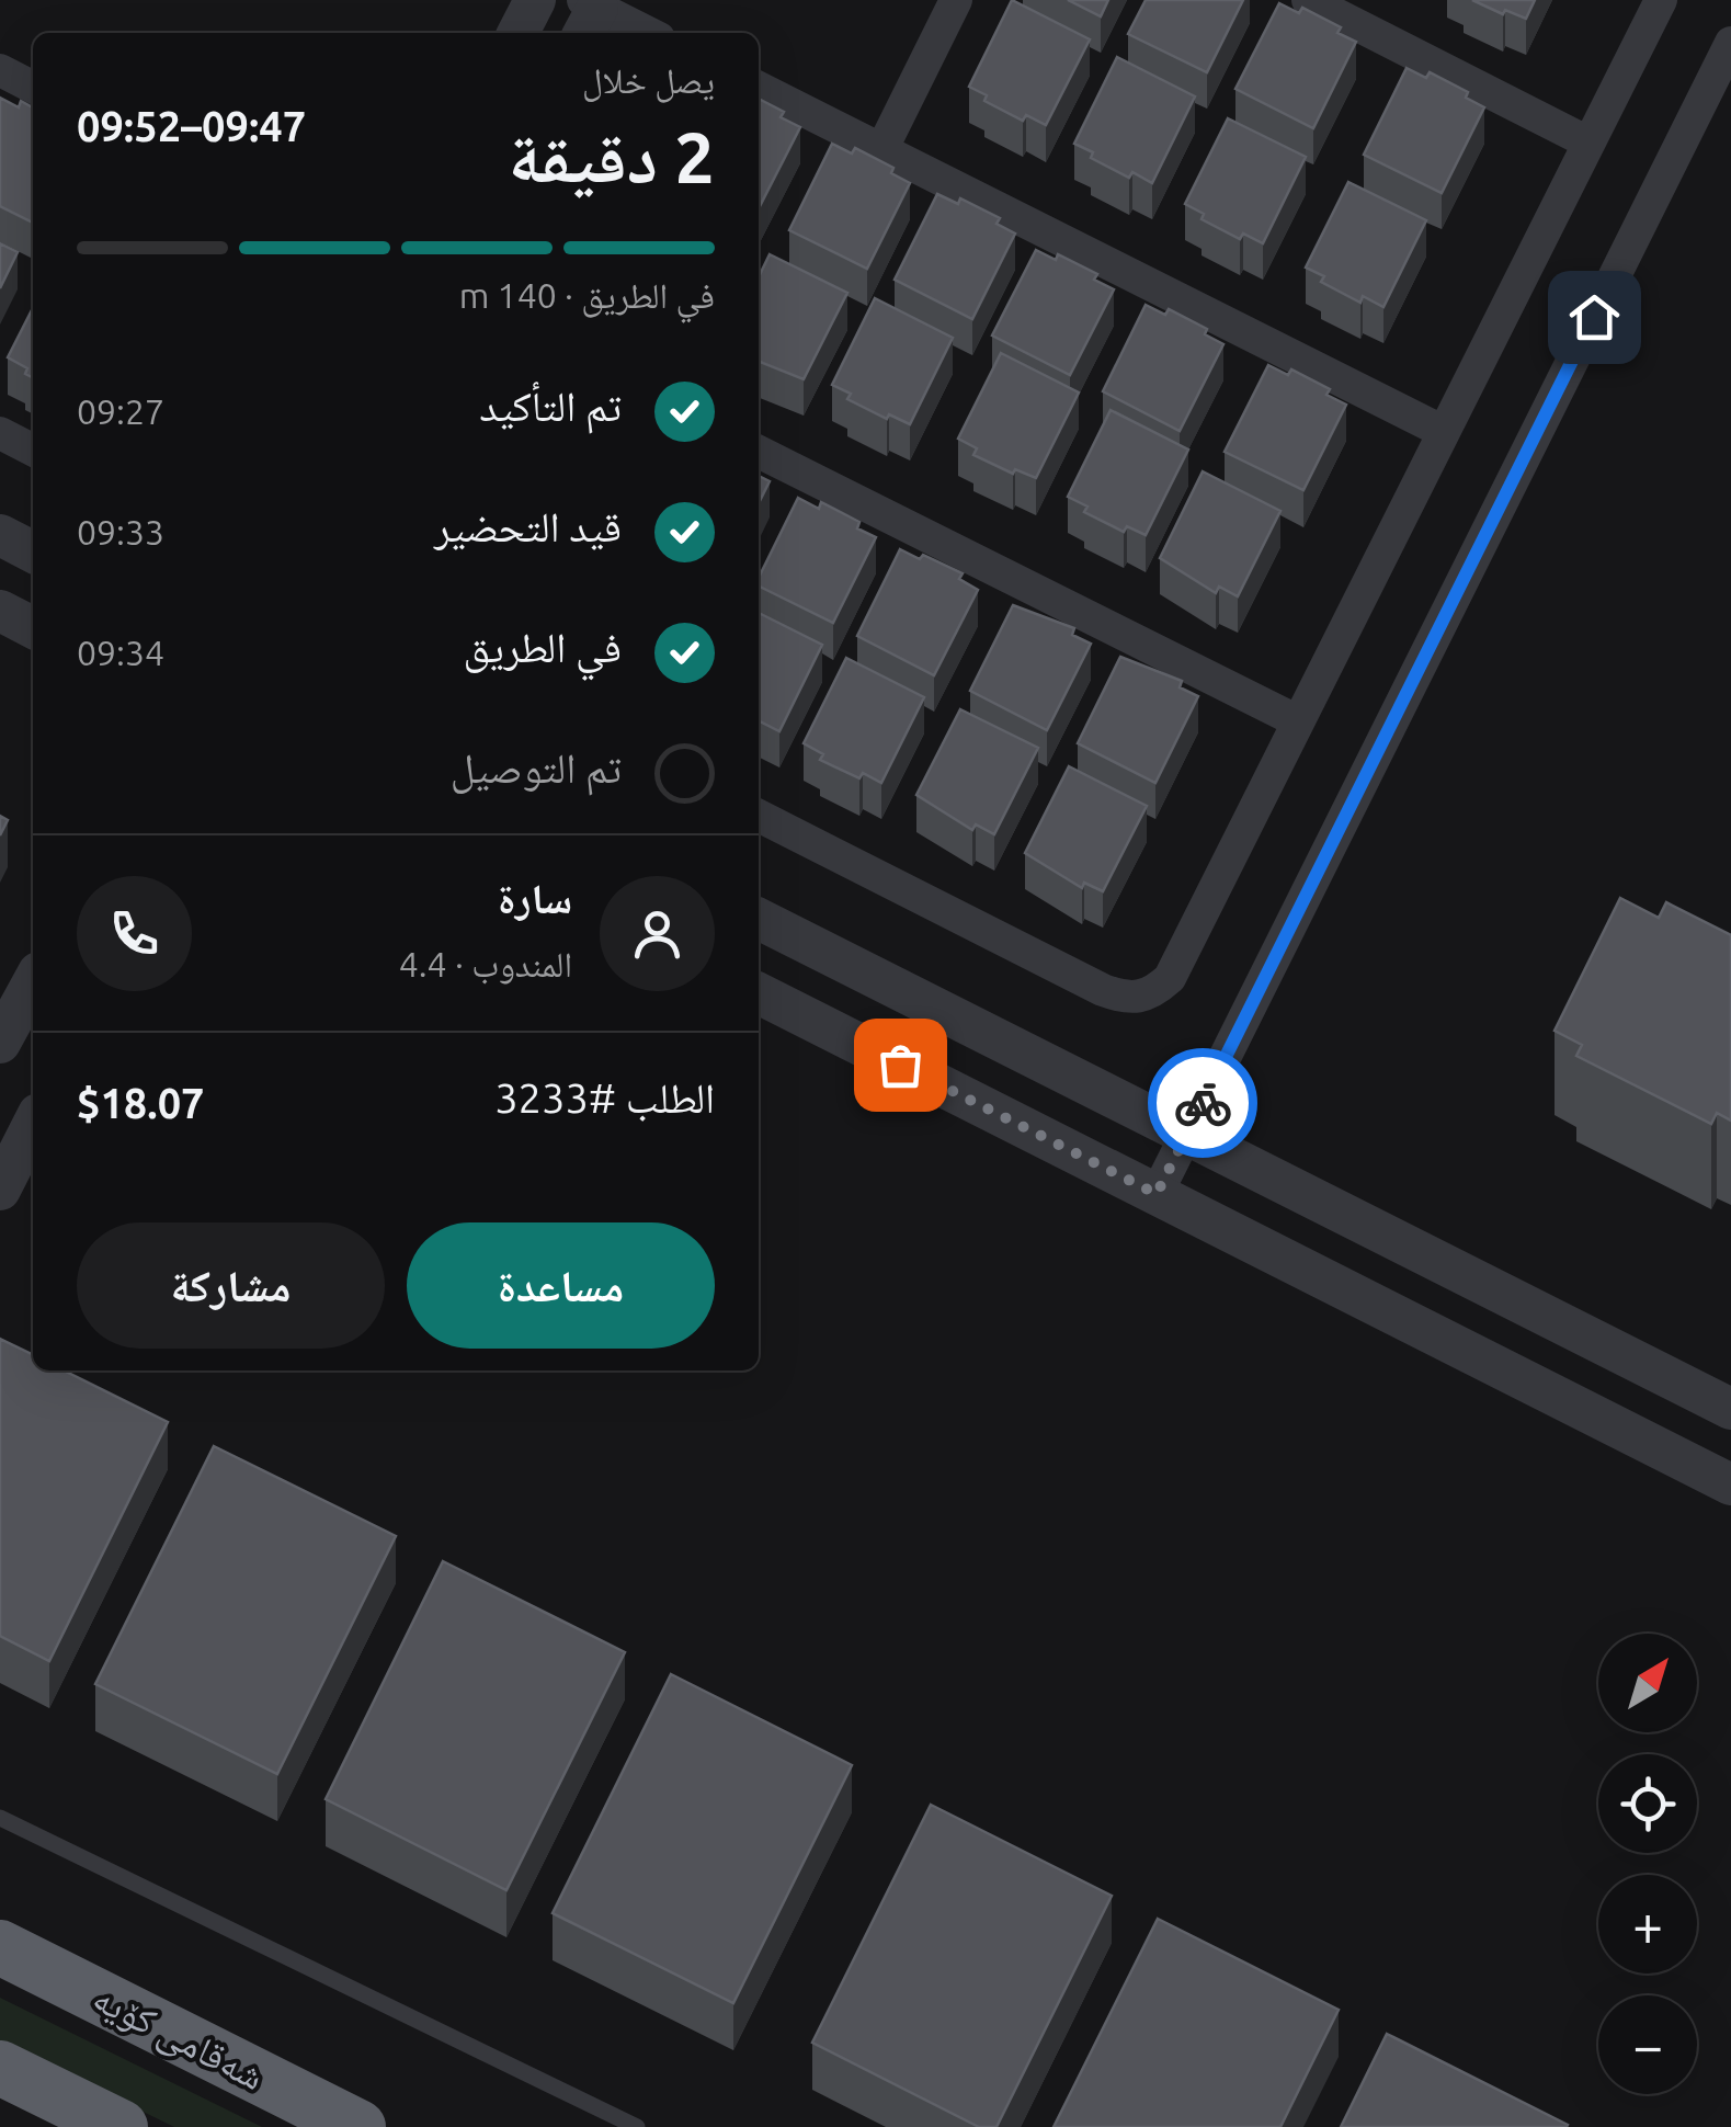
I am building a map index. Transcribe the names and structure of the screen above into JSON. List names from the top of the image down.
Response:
{
  "streets": {
    "highway": ["شەقامی کۆیە"]
  },
  "north": "top right",
  "page": {
    "heading": ["2 دقيقة", "يصل خلال", "09:47–09:52"],
    "panel": [
      "سارة",
      "المندوب · 4.4",
      "الطلب #3233",
      "$18.07"
    ],
    "bar": "في الطريق · 140 m",
    "list": [
      ["تم التأكيد", "09:27"],
      ["قيد التحضير", "09:33"],
      ["في الطريق", "09:34"],
      "تم التوصيل"
    ],
    "buttons": ["مساعدة", "مشاركة"],
    "map_buttons": ["+", "−"]
  }
}
